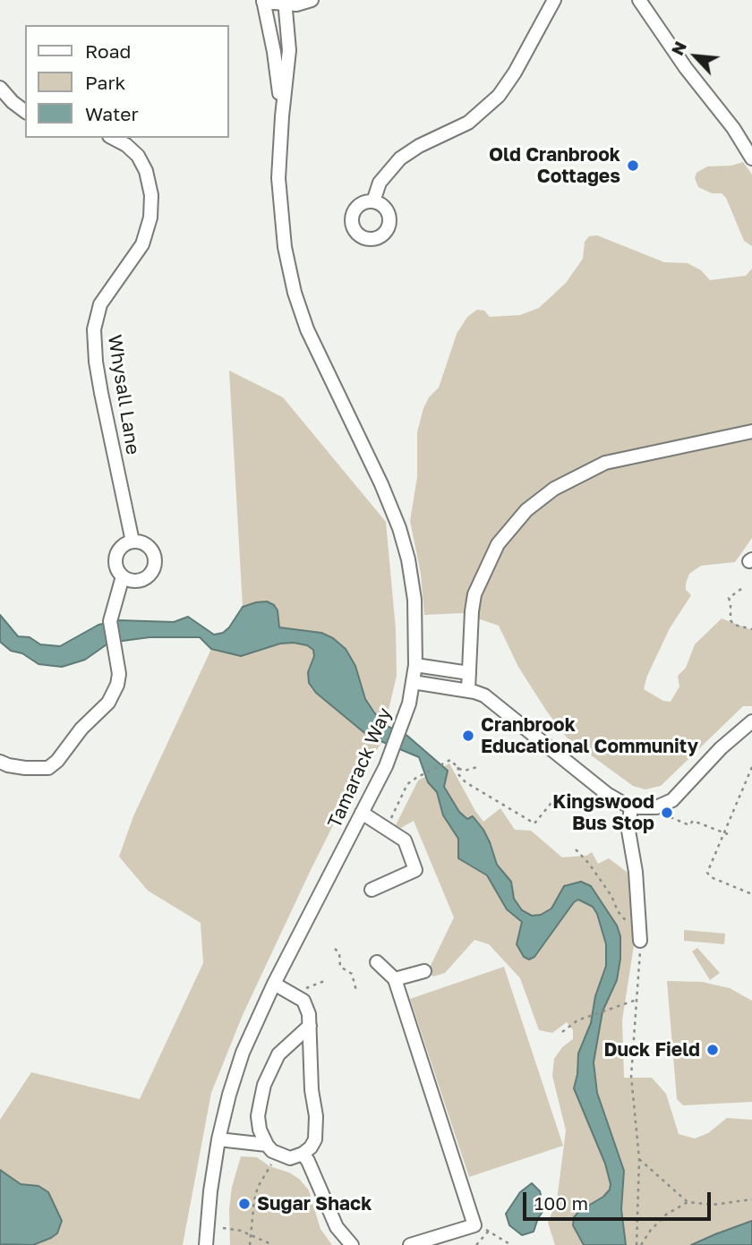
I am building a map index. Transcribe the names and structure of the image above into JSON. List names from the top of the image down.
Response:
{
  "streets": {
    "street": ["Whysall Lane", "Tamarack Way"]
  },
  "places": [
    "Old Cranbrook Cottages",
    "Cranbrook Educational Community",
    "Kingswood Bus Stop",
    "Duck Field",
    "Sugar Shack"
  ],
  "legend": ["Road", "Park", "Water"],
  "scale_bar": "100 m",
  "north": "top left"
}
